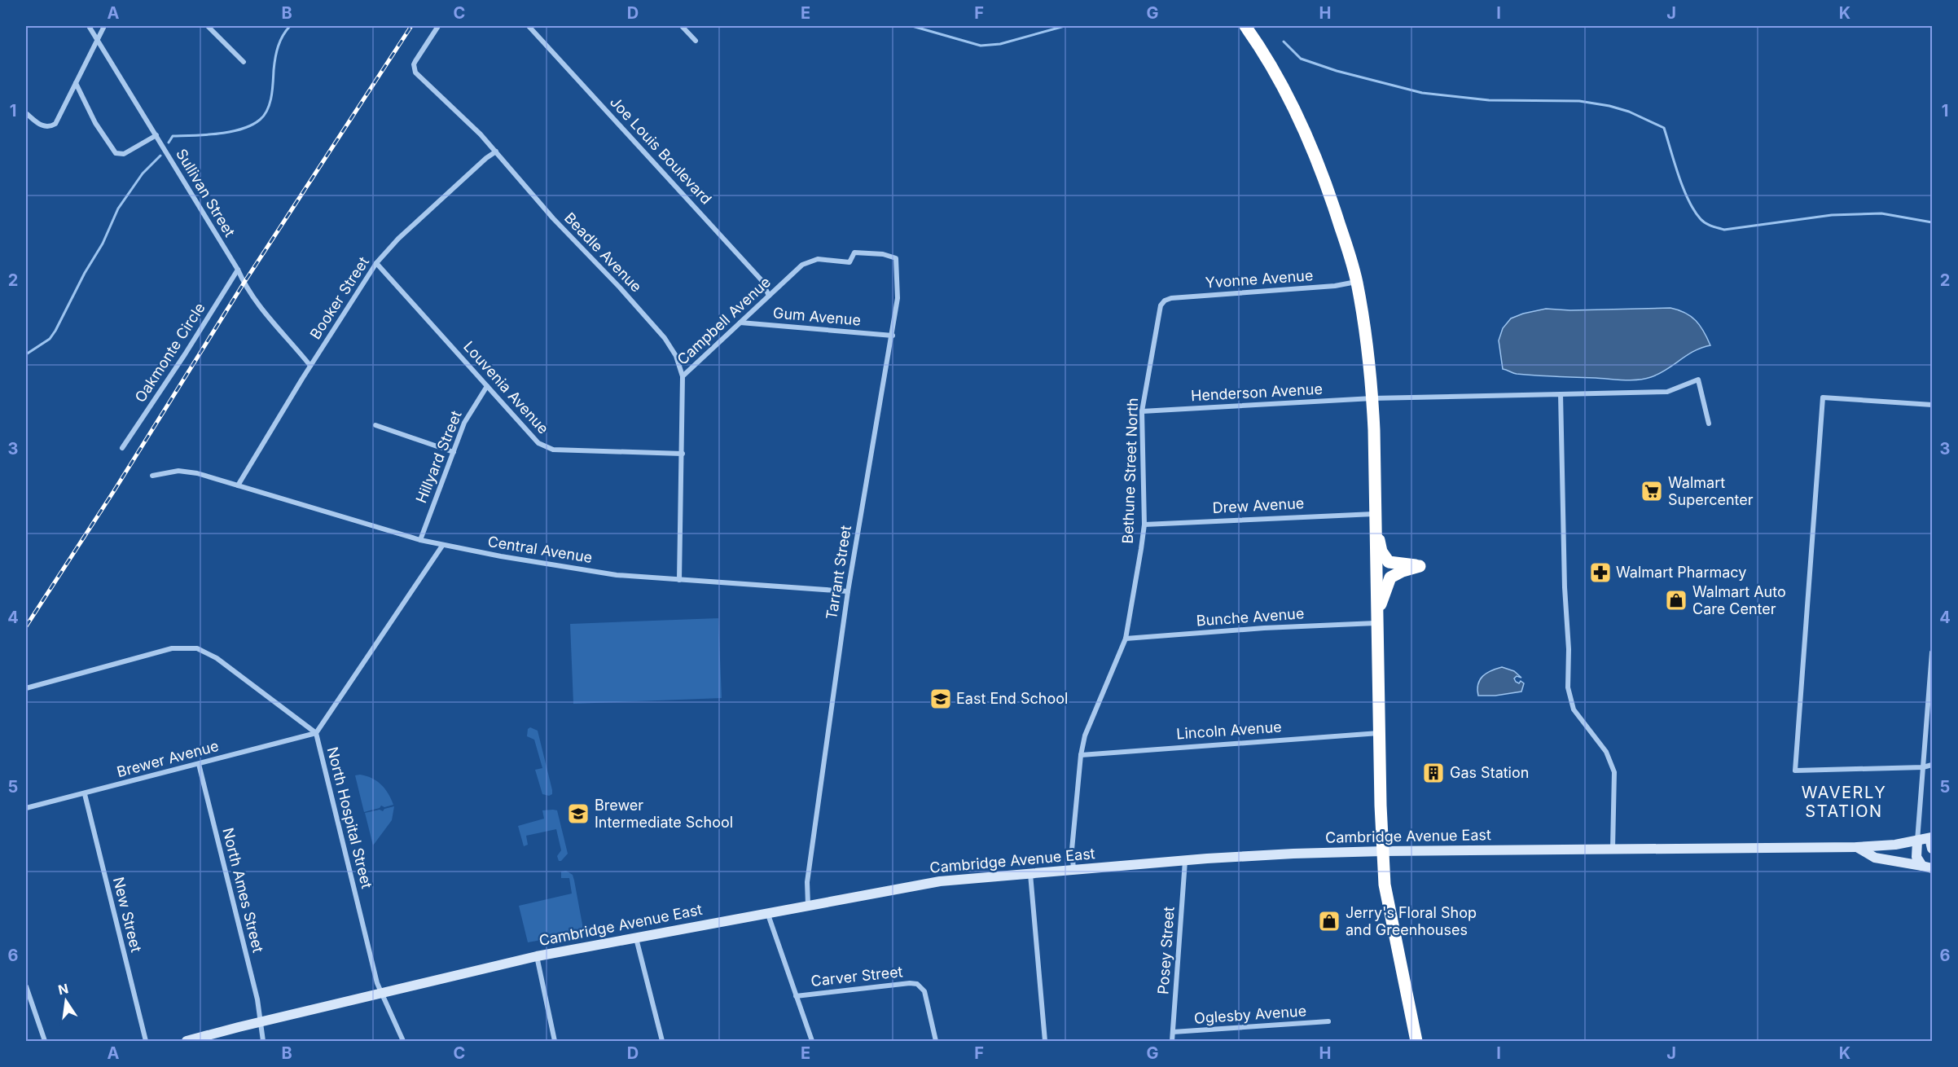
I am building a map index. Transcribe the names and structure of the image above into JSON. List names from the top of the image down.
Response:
{
  "streets": {
    "main road": ["Cambridge Avenue East"],
    "street": [
      "Joe Louis Boulevard",
      "Sullivan Street",
      "Beadle Avenue",
      "Yvonne Avenue",
      "Booker Street",
      "Gum Avenue",
      "Campbell Avenue",
      "Oakmonte Circle",
      "Louvenia Avenue",
      "Henderson Avenue",
      "Hillyard Street",
      "Bethune Street North",
      "Drew Avenue",
      "Central Avenue",
      "Tarrant Street",
      "Bunche Avenue",
      "Lincoln Avenue",
      "Brewer Avenue",
      "North Hospital Street",
      "North Ames Street",
      "New Street",
      "Posey Street",
      "Carver Street",
      "Oglesby Avenue"
    ]
  },
  "crossings": [
    ["Joe Louis Boulevard", "Campbell Avenue"],
    ["Sullivan Street", "Booker Street"],
    ["Sullivan Street", "Oakmonte Circle"],
    ["Beadle Avenue", "Booker Street"],
    ["Beadle Avenue", "Campbell Avenue"],
    ["Yvonne Avenue", "Bethune Street North"],
    ["Booker Street", "Louvenia Avenue"],
    ["Booker Street", "Central Avenue"],
    ["Gum Avenue", "Campbell Avenue"],
    ["Gum Avenue", "Tarrant Street"],
    ["Campbell Avenue", "Louvenia Avenue"],
    ["Campbell Avenue", "Central Avenue"],
    ["Campbell Avenue", "Tarrant Street"],
    ["Louvenia Avenue", "Hillyard Street"],
    ["Henderson Avenue", "Bethune Street North"],
    ["Hillyard Street", "Central Avenue"],
    ["Bethune Street North", "Drew Avenue"],
    ["Bethune Street North", "Bunche Avenue"],
    ["Bethune Street North", "Lincoln Avenue"],
    ["Bethune Street North", "Cambridge Avenue East"],
    ["Central Avenue", "Tarrant Street"],
    ["Tarrant Street", "Cambridge Avenue East"],
    ["Brewer Avenue", "North Hospital Street"],
    ["Brewer Avenue", "North Ames Street"],
    ["Brewer Avenue", "New Street"],
    ["North Hospital Street", "Cambridge Avenue East"],
    ["Cambridge Avenue East", "North Ames Street"],
    ["Cambridge Avenue East", "Posey Street"],
    ["Posey Street", "Oglesby Avenue"]
  ],
  "districts": ["WAVERLY STATION"],
  "places": {
    "supermarket": ["Walmart Supercenter"],
    "pharmacy": ["Walmart Pharmacy"],
    "shop": ["Walmart Auto Care Center", "Jerry's Floral Shop and Greenhouses"],
    "school or university": ["East End School", "Brewer Intermediate School"],
    "building": ["Gas Station"]
  },
  "north": "top",
  "grid": {
    "columns": [
      "A",
      "B",
      "C",
      "D",
      "E",
      "F",
      "G",
      "H",
      "I",
      "J",
      "K"
    ],
    "rows": [
      "1",
      "2",
      "3",
      "4",
      "5",
      "6"
    ]
  }
}
